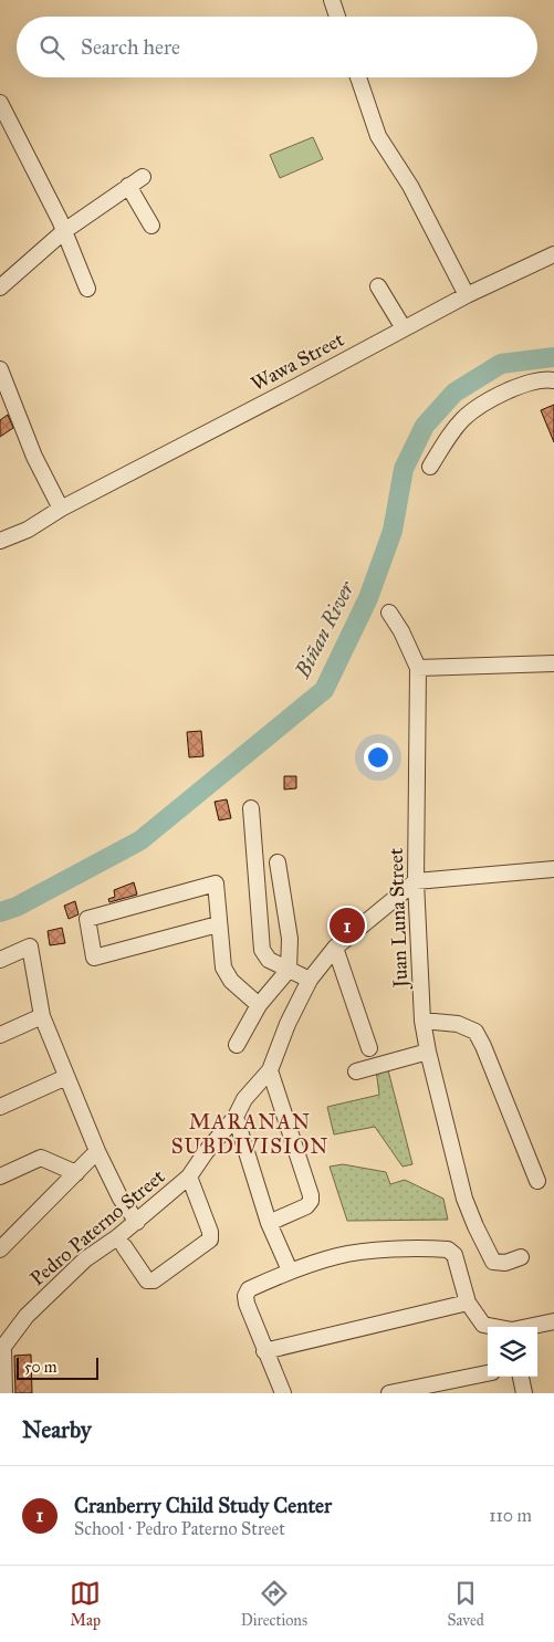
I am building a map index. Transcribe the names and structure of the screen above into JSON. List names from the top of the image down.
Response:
{
  "streets": {
    "street": ["Wawa Street", "Juan Luna Street", "Pedro Paterno Street"]
  },
  "crossings": [
    ["Juan Luna Street", "Pedro Paterno Street"]
  ],
  "districts": ["MARANAN SUBDIVISION"],
  "water": ["Biñan River"],
  "scale_bar": "50 m",
  "page": {
    "search": "Search here",
    "pins": "1",
    "scale": "50 m",
    "heading": "Nearby",
    "list": [
      {
        "mark": "1",
        "name": "Cranberry Child Study Center",
        "note": "School · Pedro Paterno Street",
        "value": "110 m"
      }
    ],
    "nav": ["Map", "Directions", "Saved"]
  }
}
